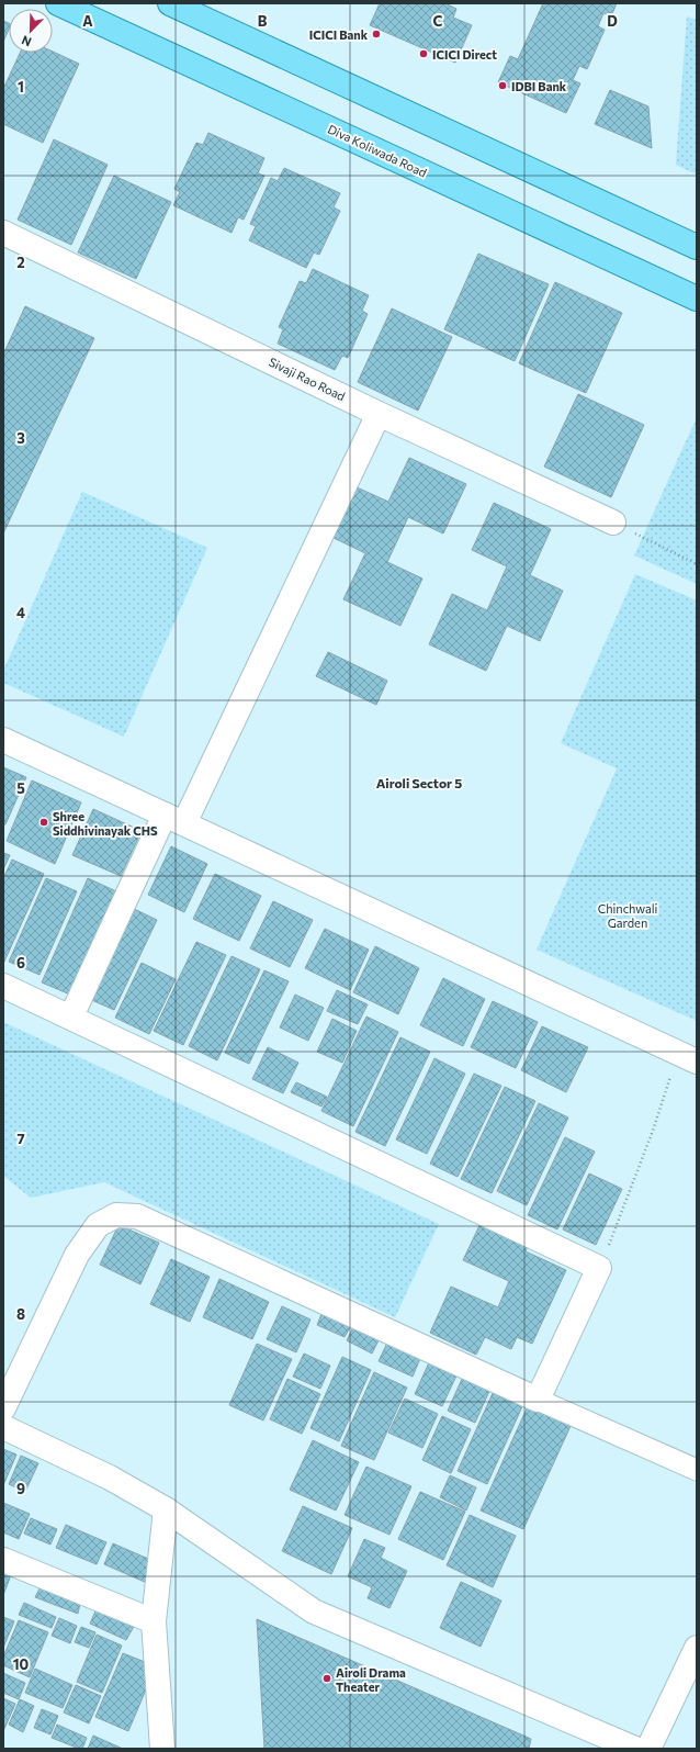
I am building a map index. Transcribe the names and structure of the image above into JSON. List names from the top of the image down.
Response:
{
  "streets": {
    "main road": ["Diva Koliwada Road"],
    "street": ["Sivaji Rao Road"]
  },
  "districts": ["Airoli Sector 5"],
  "parks": ["Chinchwali Garden"],
  "places": [
    "ICICI Bank",
    "ICICI Direct",
    "IDBI Bank",
    "Shree Siddhivinayak CHS",
    "Airoli Drama Theater"
  ],
  "north": "bottom left",
  "grid": {
    "columns": [
      "A",
      "B",
      "C",
      "D"
    ],
    "rows": [
      "1",
      "2",
      "3",
      "4",
      "5",
      "6",
      "7",
      "8",
      "9",
      "10"
    ]
  }
}
